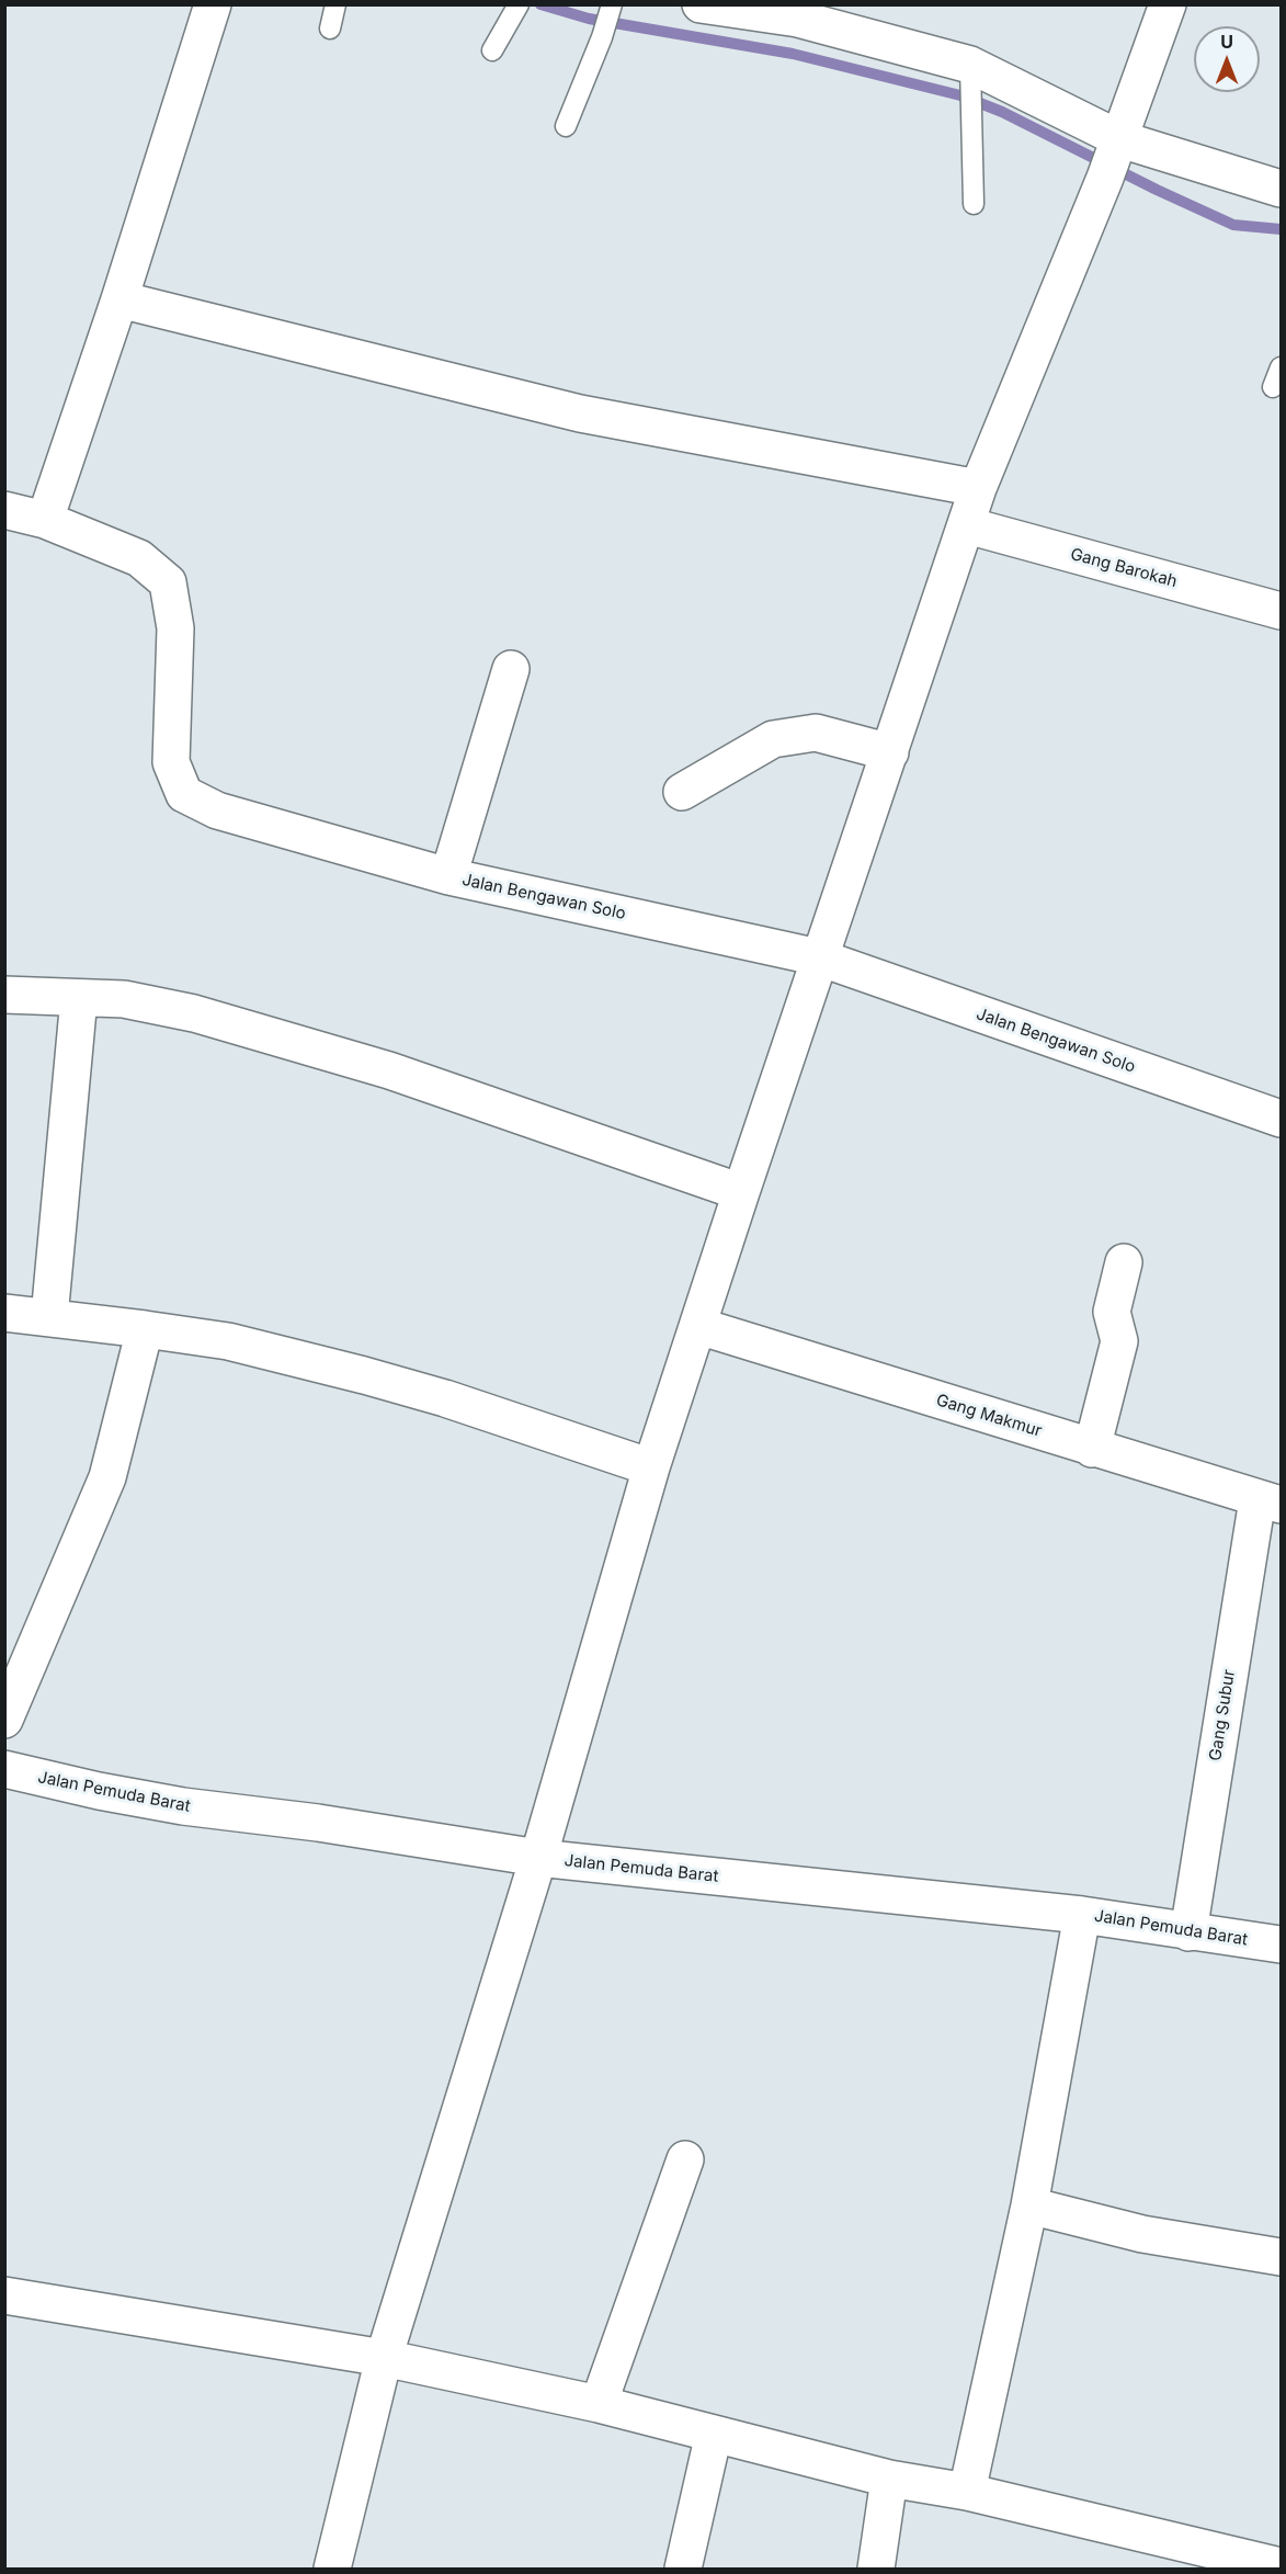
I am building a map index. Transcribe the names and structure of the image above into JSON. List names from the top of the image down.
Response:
{
  "streets": {
    "street": [
      "Gang Barokah",
      "Jalan Bengawan Solo",
      "Gang Makmur",
      "Gang Subur",
      "Jalan Pemuda Barat"
    ]
  },
  "crossings": [
    ["Gang Makmur", "Gang Subur"],
    ["Gang Subur", "Jalan Pemuda Barat"]
  ],
  "north": "top"
}
